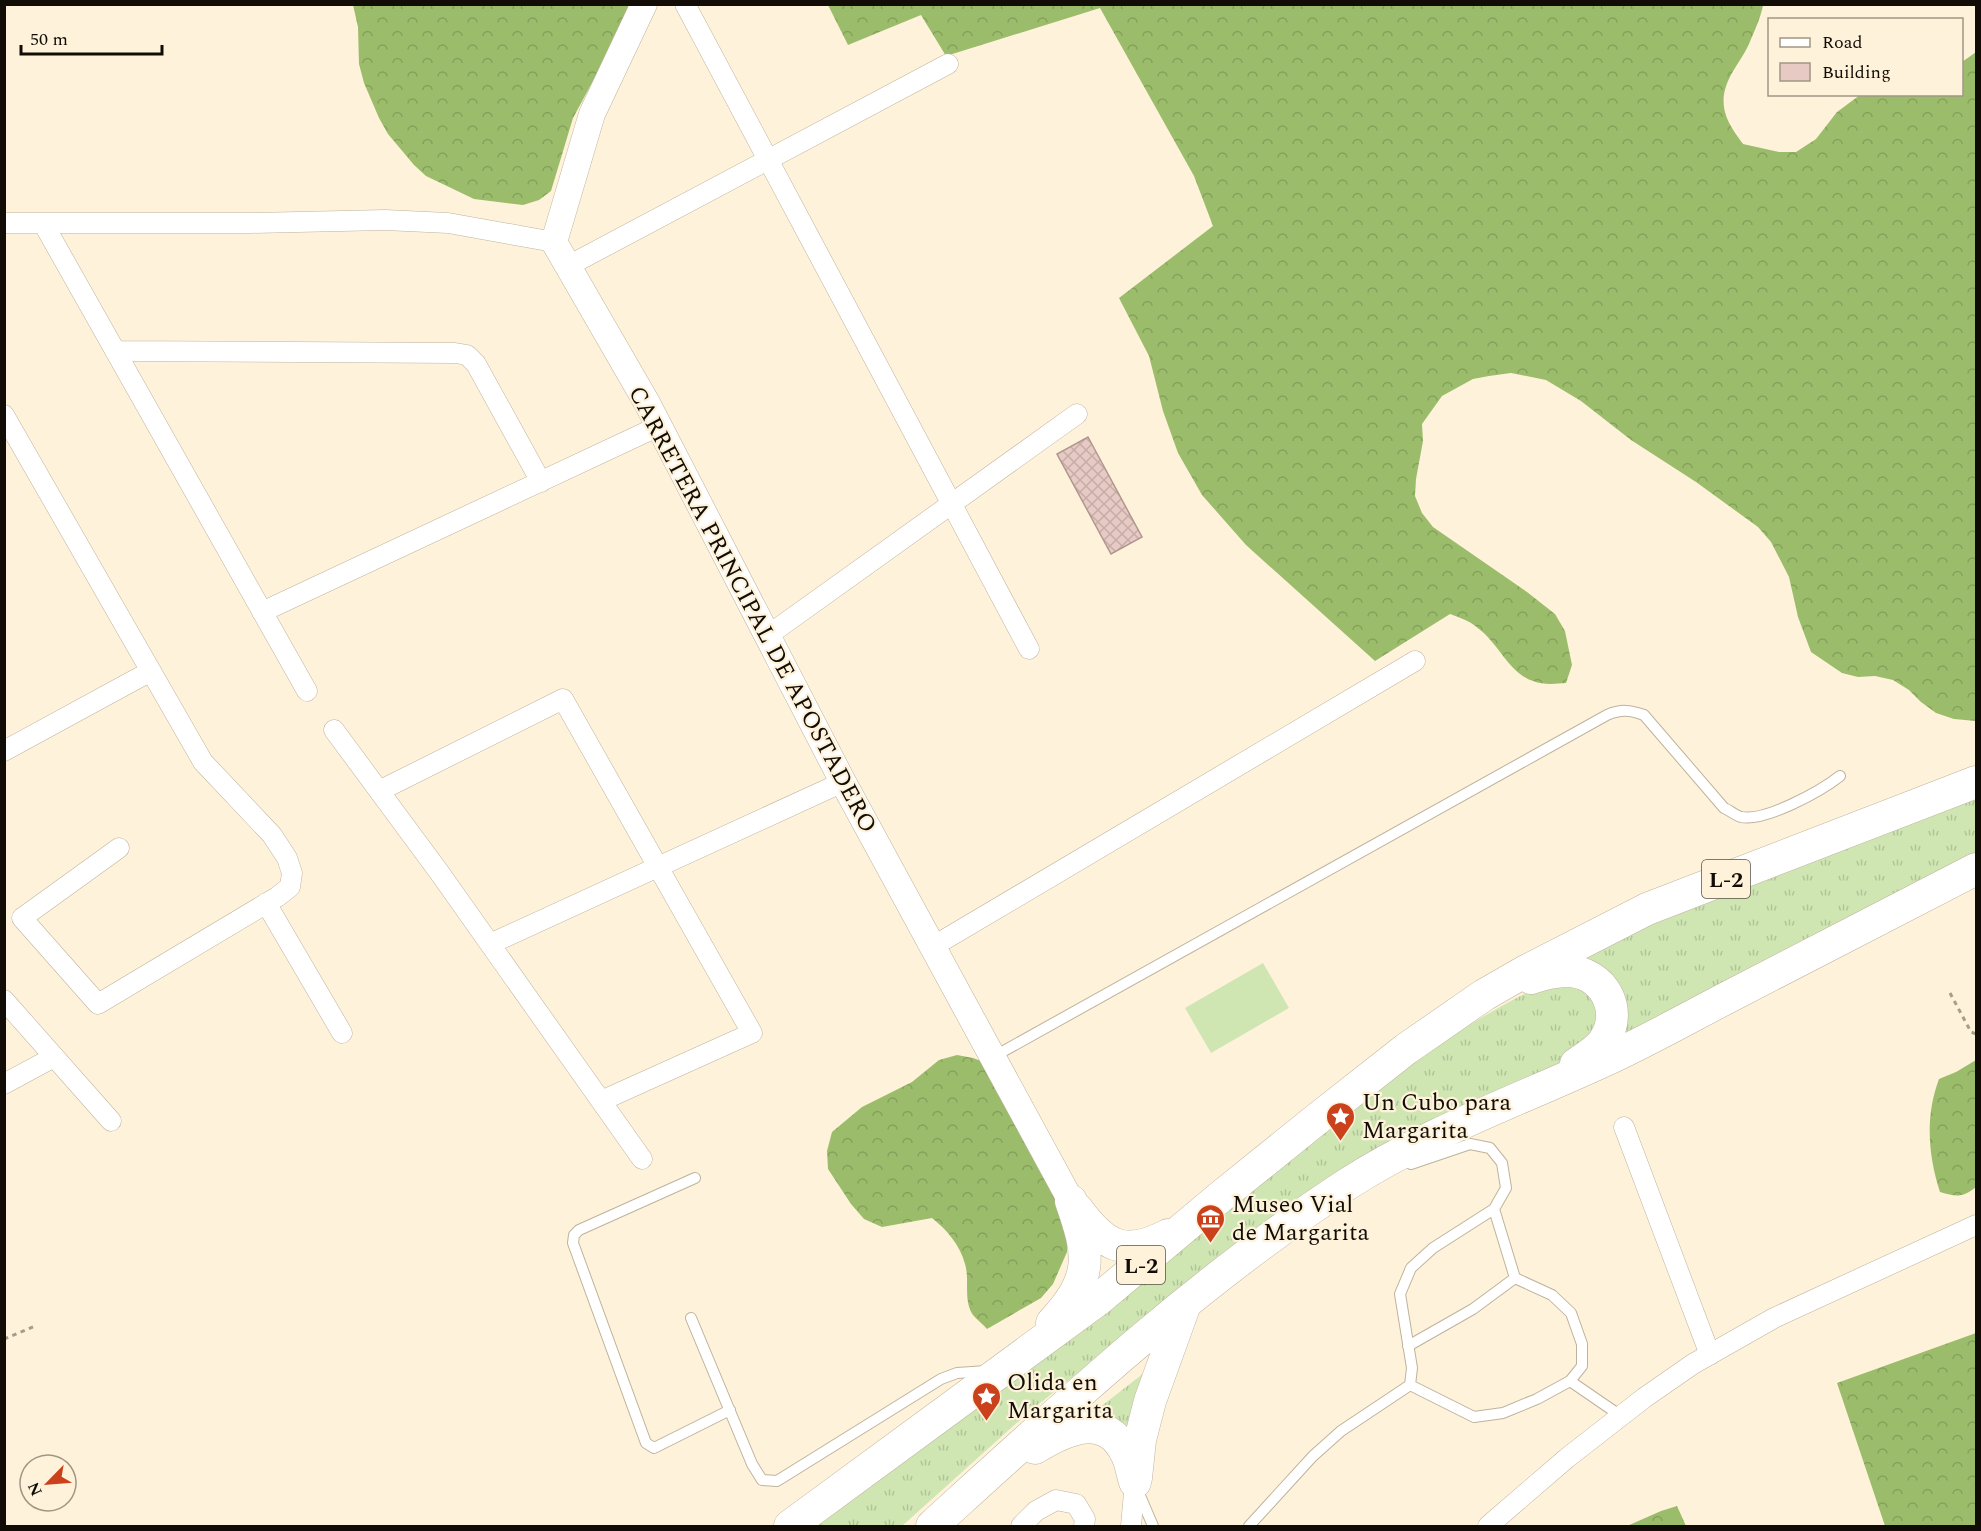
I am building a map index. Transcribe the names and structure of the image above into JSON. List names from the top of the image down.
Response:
{
  "streets": {
    "main road": ["L-2"],
    "street": ["CARRETERA PRINCIPAL DE APOSTADERO"]
  },
  "places": {
    "place": ["Un Cubo para Margarita", "Olida en Margarita"],
    "museum": ["Museo Vial de Margarita"]
  },
  "legend": ["Road", "Building"],
  "scale_bar": "50 m",
  "north": "bottom left"
}
